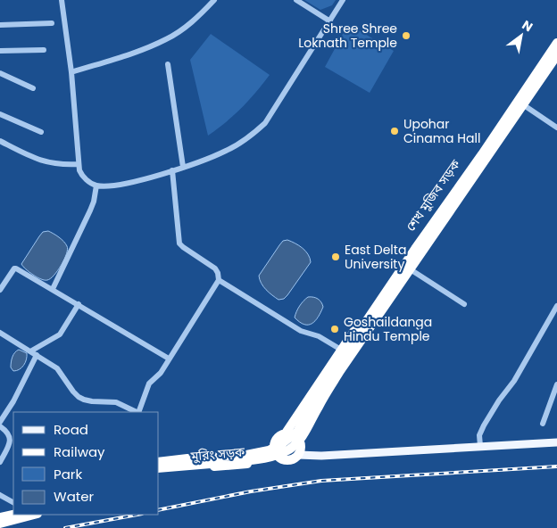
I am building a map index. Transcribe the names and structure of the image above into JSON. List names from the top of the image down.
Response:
{
  "streets": {
    "highway": ["শেখ মুজিব সড়ক", "মুরিং সড়ক"]
  },
  "crossings": [
    ["শেখ মুজিব সড়ক", "মুরিং সড়ক"]
  ],
  "places": [
    "Shree Shree Loknath Temple",
    "Upohar Cinama Hall",
    "East Delta University",
    "Goshaildanga Hindu Temple"
  ],
  "legend": [
    "Road",
    "Railway",
    "Park",
    "Water"
  ],
  "north": "top right"
}
